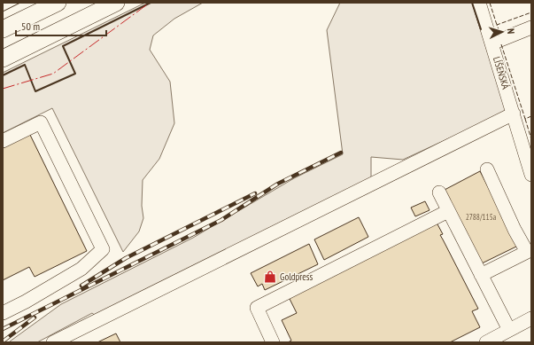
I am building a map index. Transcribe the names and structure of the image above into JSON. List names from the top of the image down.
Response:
{
  "streets": {
    "street": ["LÍŠEŇSKÁ"]
  },
  "places": {
    "shop": ["Goldpress"]
  },
  "house_numbers": ["2788/115a"],
  "scale_bar": "50 m",
  "north": "right"
}
